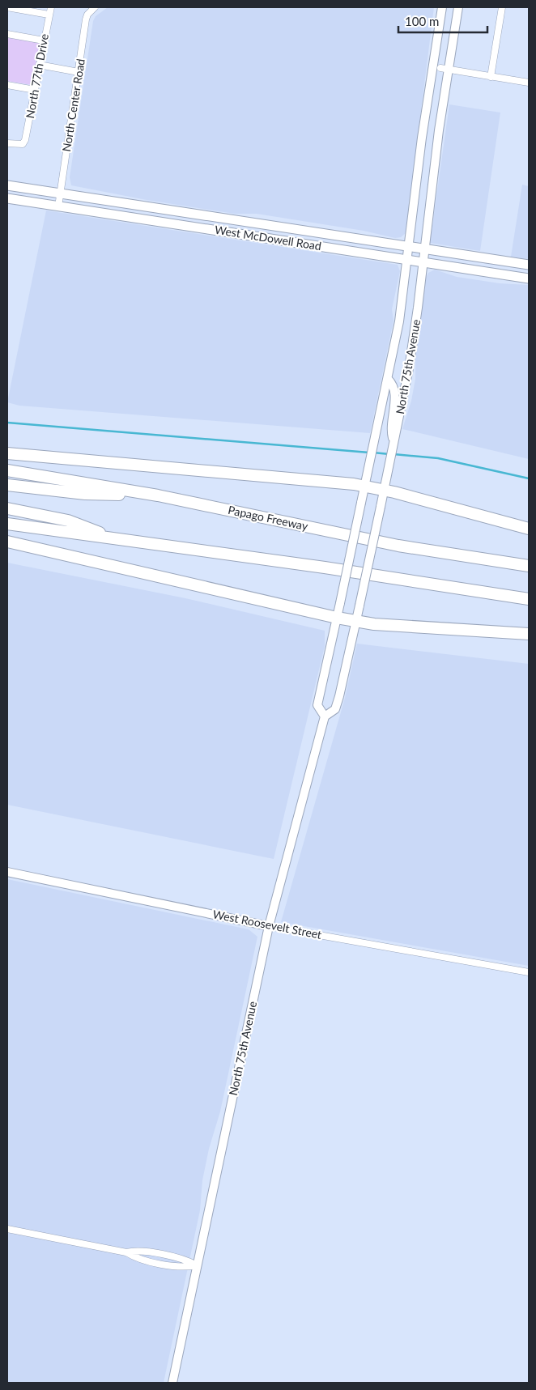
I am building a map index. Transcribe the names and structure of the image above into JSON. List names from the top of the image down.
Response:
{
  "streets": {
    "highway": ["Papago Freeway"],
    "main road": ["West McDowell Road", "North 75th Avenue", "West Roosevelt Street"],
    "street": ["North 77th Drive", "North Center Road"]
  },
  "crossings": [
    ["North Center Road", "West McDowell Road"],
    ["West McDowell Road", "North 75th Avenue"],
    ["North 75th Avenue", "West Roosevelt Street"]
  ],
  "scale_bar": "100 m"
}
